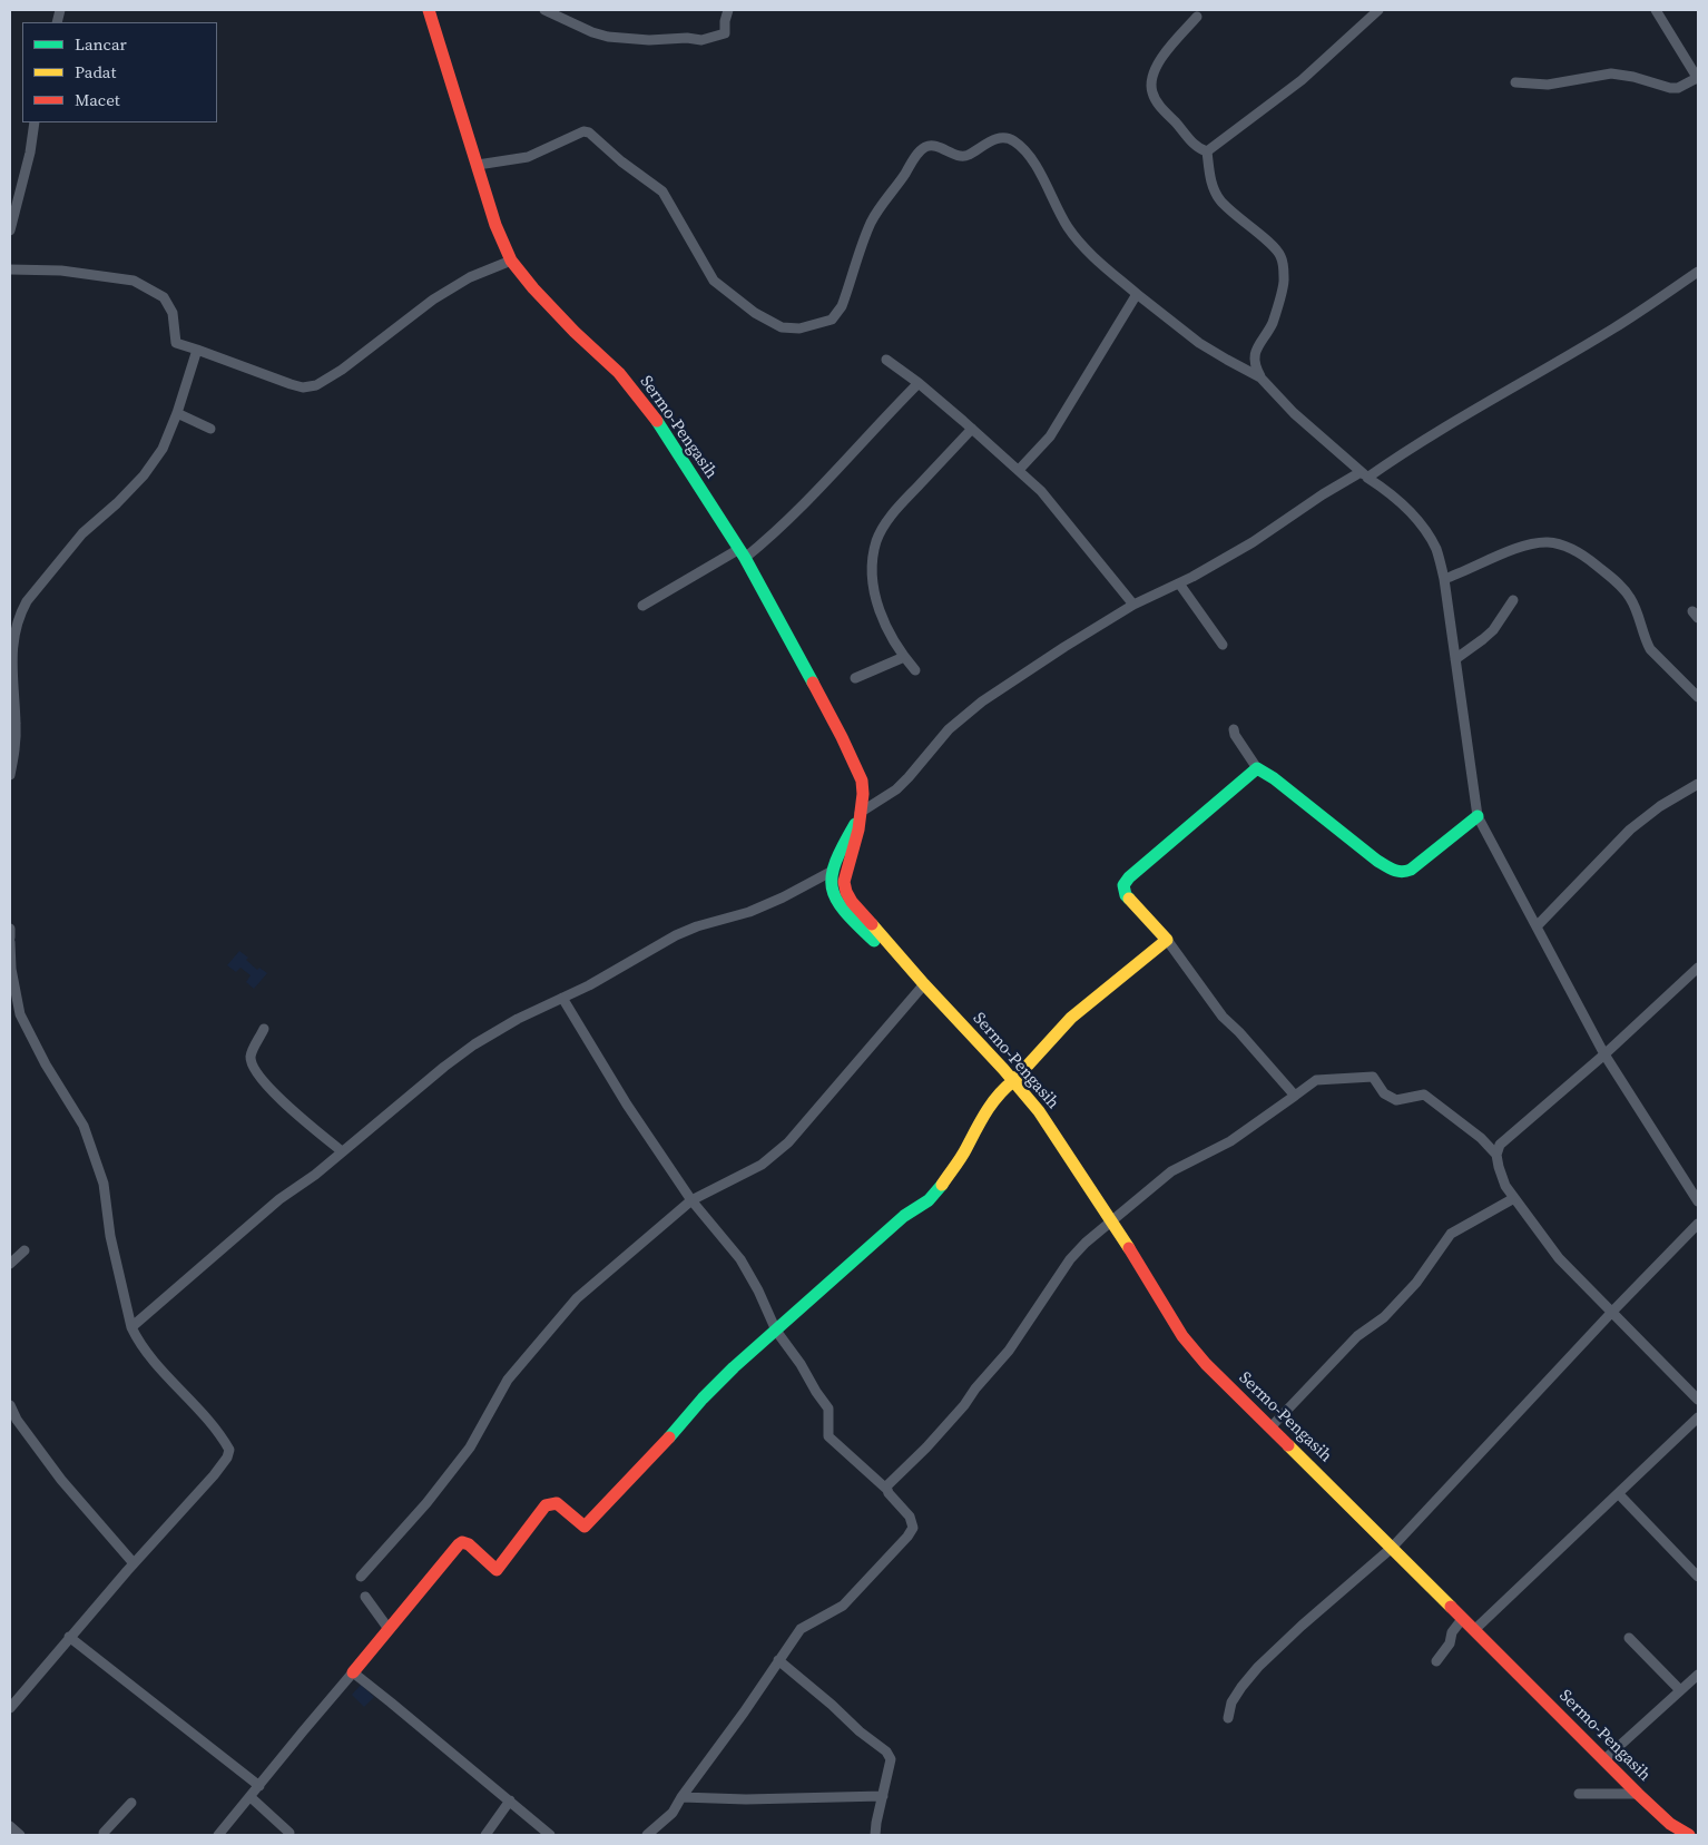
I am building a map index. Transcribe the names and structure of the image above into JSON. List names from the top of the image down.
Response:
{
  "streets": {
    "main road": ["Sermo-Pengasih"]
  },
  "legend": ["Lancar", "Padat", "Macet"]
}
